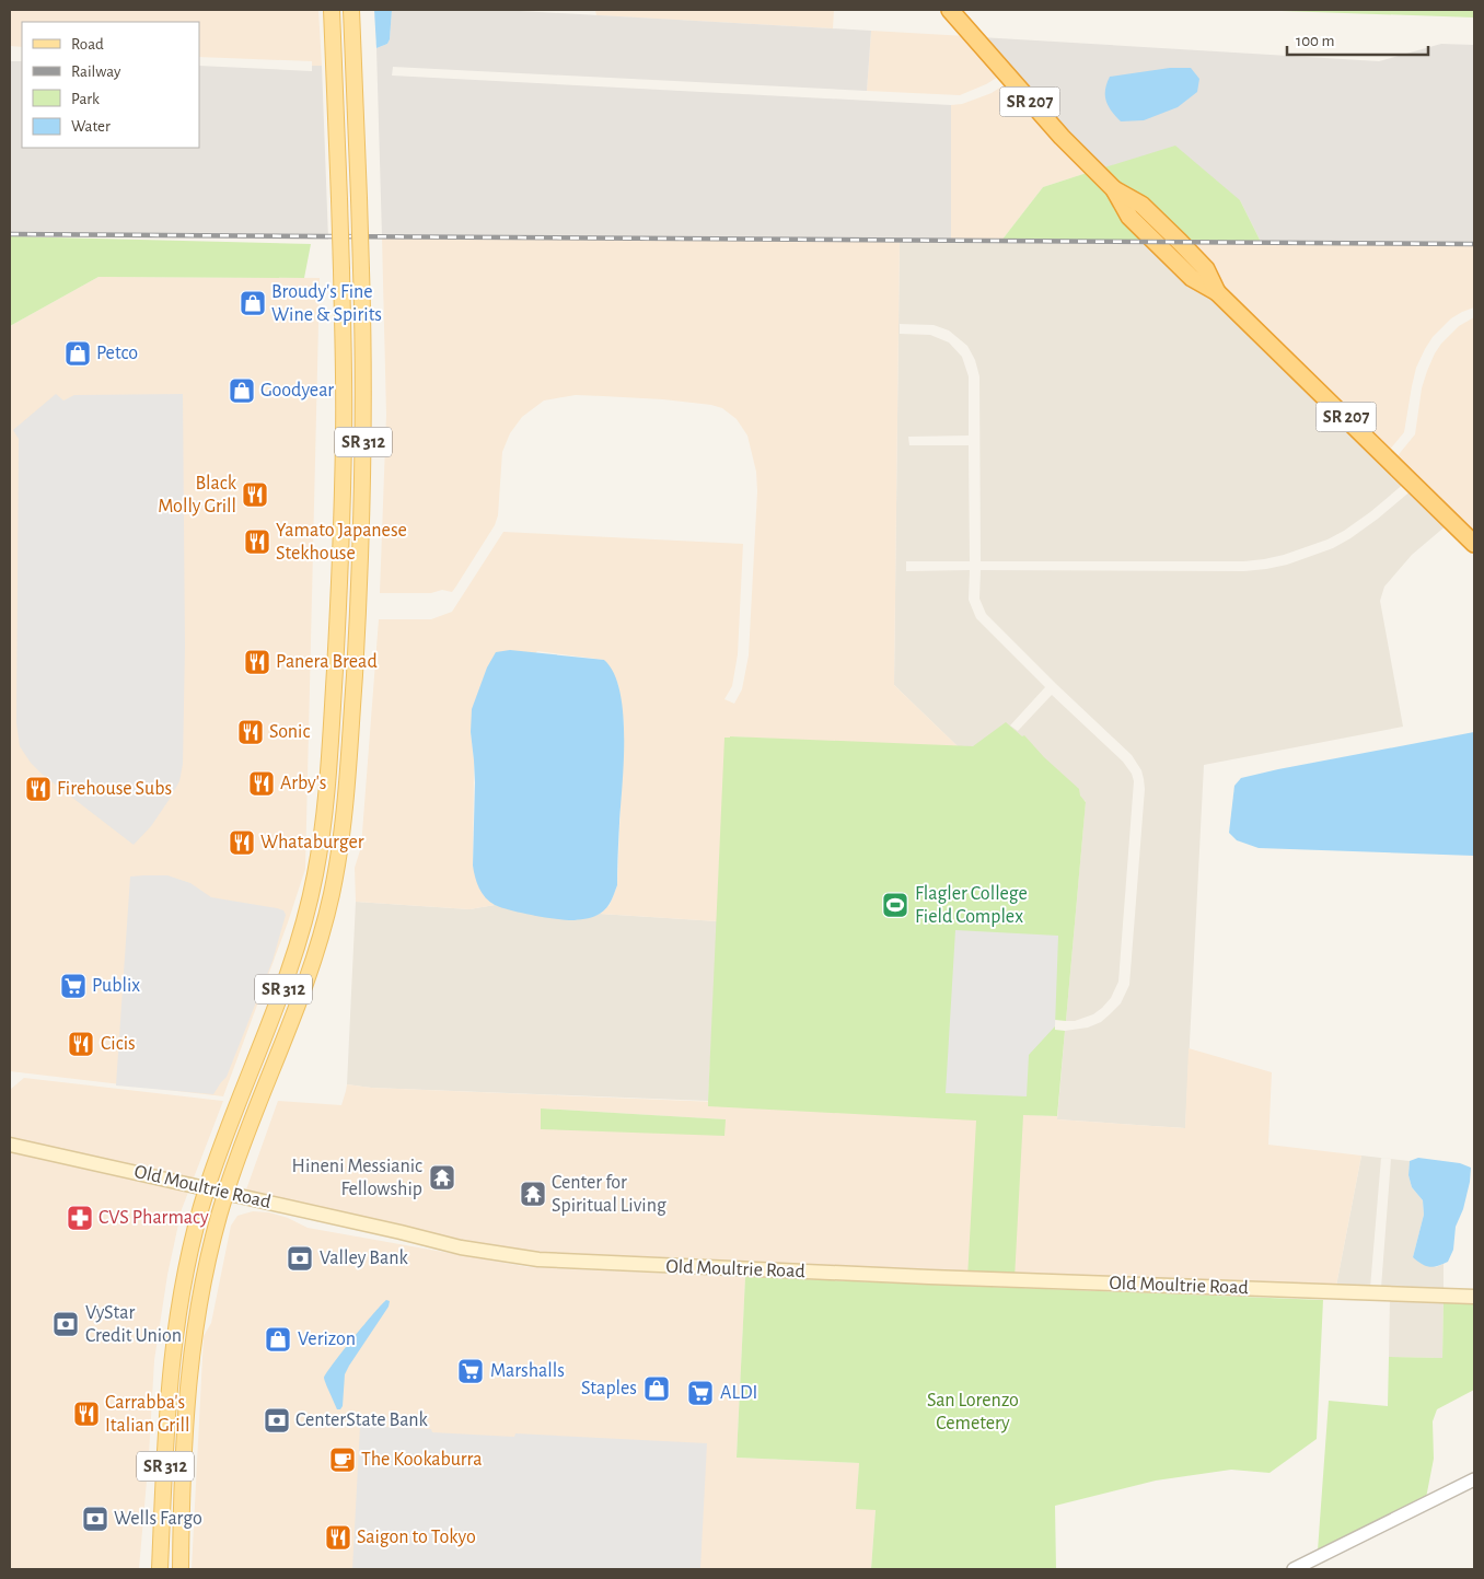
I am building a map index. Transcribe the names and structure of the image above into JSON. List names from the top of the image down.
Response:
{
  "streets": {
    "highway": ["SR 207"],
    "main road": ["SR 312", "Old Moultrie Road"]
  },
  "crossings": [
    ["SR 312", "Old Moultrie Road"]
  ],
  "parks": ["San Lorenzo Cemetery"],
  "places": {
    "shop": [
      "Broudy's Fine Wine & Spirits",
      "Petco",
      "Goodyear",
      "Verizon",
      "Staples"
    ],
    "restaurant": [
      "Black Molly Grill",
      "Yamato Japanese Stekhouse",
      "Panera Bread",
      "Sonic",
      "Arby's",
      "Firehouse Subs",
      "Whataburger",
      "Cicis",
      "Carrabba's Italian Grill",
      "Saigon to Tokyo"
    ],
    "sports": ["Flagler College Field Complex"],
    "supermarket": ["Publix", "Marshalls", "ALDI"],
    "temple": ["Hineni Messianic Fellowship", "Center for Spiritual Living"],
    "pharmacy": ["CVS Pharmacy"],
    "bank": [
      "Valley Bank",
      "VyStar Credit Union",
      "CenterState Bank",
      "Wells Fargo"
    ],
    "cafe": ["The Kookaburra"]
  },
  "legend": [
    "Road",
    "Railway",
    "Park",
    "Water"
  ],
  "scale_bar": "100 m"
}
